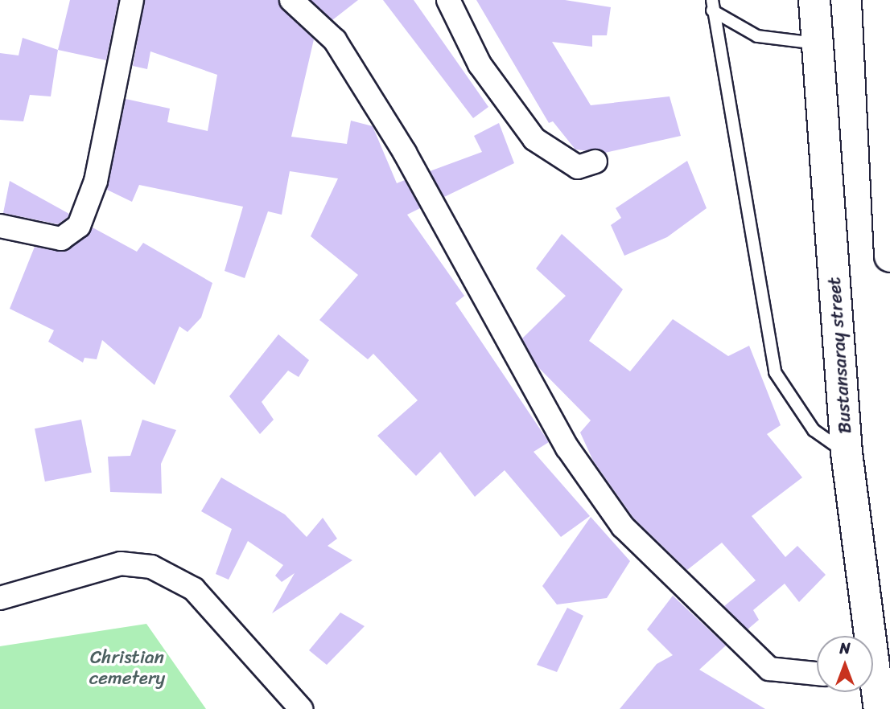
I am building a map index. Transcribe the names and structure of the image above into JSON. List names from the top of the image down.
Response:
{
  "streets": {
    "main road": ["Bustansaray street"]
  },
  "parks": ["Christian cemetery"],
  "north": "top"
}
